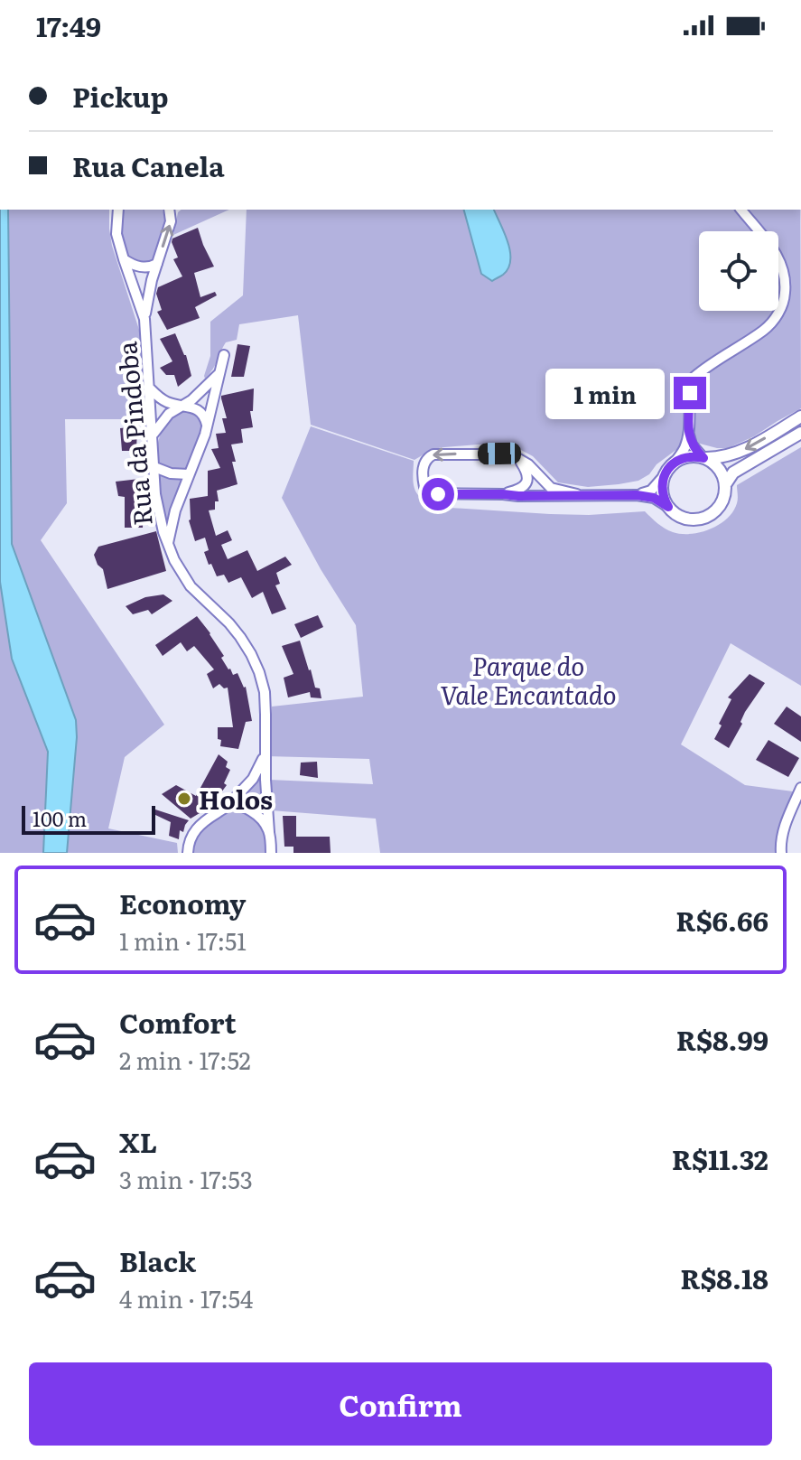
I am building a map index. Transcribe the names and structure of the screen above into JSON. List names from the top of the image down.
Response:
{
  "streets": {
    "street": ["Rua da Pindoba"]
  },
  "parks": ["Parque do Vale Encantado"],
  "places": ["Holos"],
  "scale_bar": "100 m",
  "page": {
    "status": "17:49",
    "banner": ["Pickup", "Rua Canela"],
    "bubble": "1 min",
    "scale": "100 m",
    "list": [
      {
        "name": "Economy",
        "note": "1 min · 17:51",
        "value": "R$6.66"
      },
      {
        "name": "Comfort",
        "note": "2 min · 17:52",
        "value": "R$8.99"
      },
      {
        "name": "XL",
        "note": "3 min · 17:53",
        "value": "R$11.32"
      },
      {
        "name": "Black",
        "note": "4 min · 17:54",
        "value": "R$8.18"
      }
    ],
    "buttons": "Confirm"
  }
}
